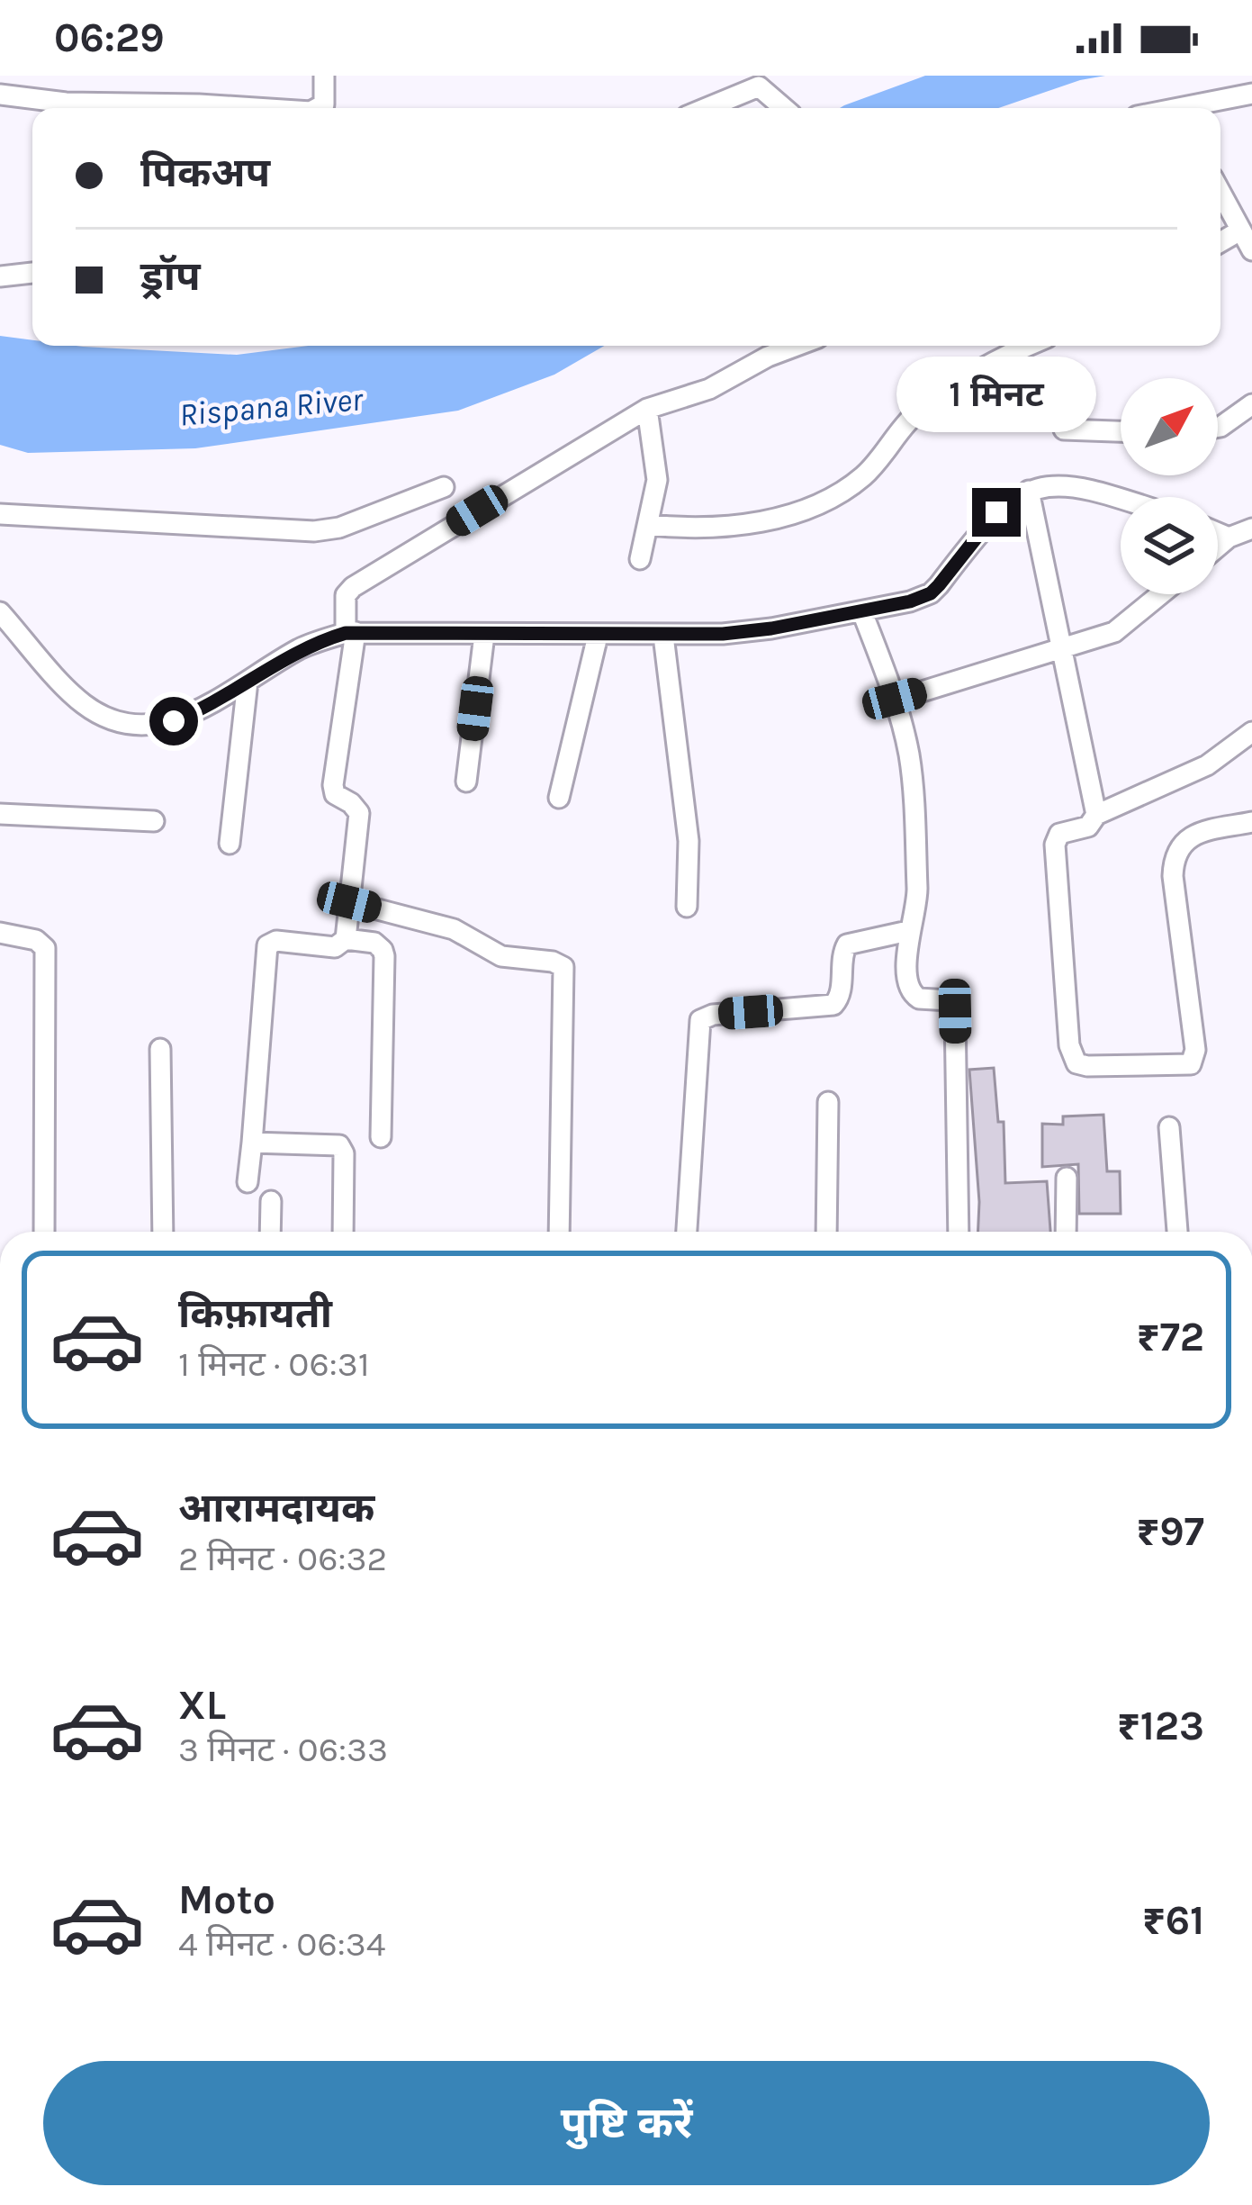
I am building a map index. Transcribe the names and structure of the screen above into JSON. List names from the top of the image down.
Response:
{
  "water": ["Rispana River"],
  "north": "top right",
  "page": {
    "status": "06:29",
    "banner": ["पिकअप", "ड्रॉप"],
    "bubble": "1 मिनट",
    "list": [
      {
        "name": "किफ़ायती",
        "note": "1 मिनट · 06:31",
        "value": "₹72"
      },
      {
        "name": "आरामदायक",
        "note": "2 मिनट · 06:32",
        "value": "₹97"
      },
      {
        "name": "XL",
        "note": "3 मिनट · 06:33",
        "value": "₹123"
      },
      {
        "name": "Moto",
        "note": "4 मिनट · 06:34",
        "value": "₹61"
      }
    ],
    "buttons": "पुष्टि करें"
  }
}
